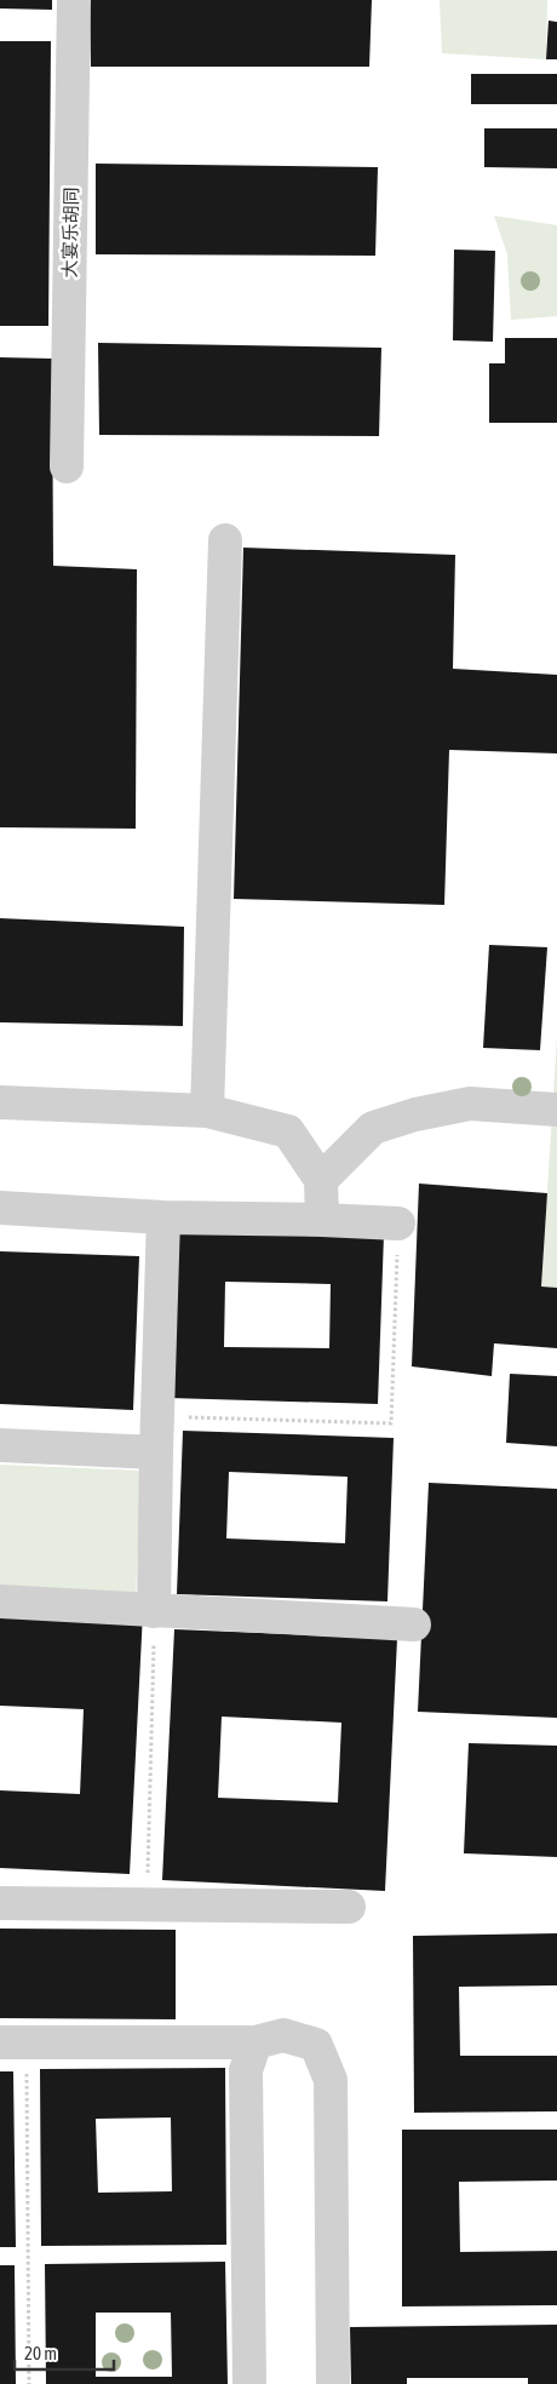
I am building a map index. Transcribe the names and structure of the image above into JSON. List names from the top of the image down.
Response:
{
  "streets": {
    "street": ["大宴乐胡同"]
  },
  "scale_bar": "20 m"
}
